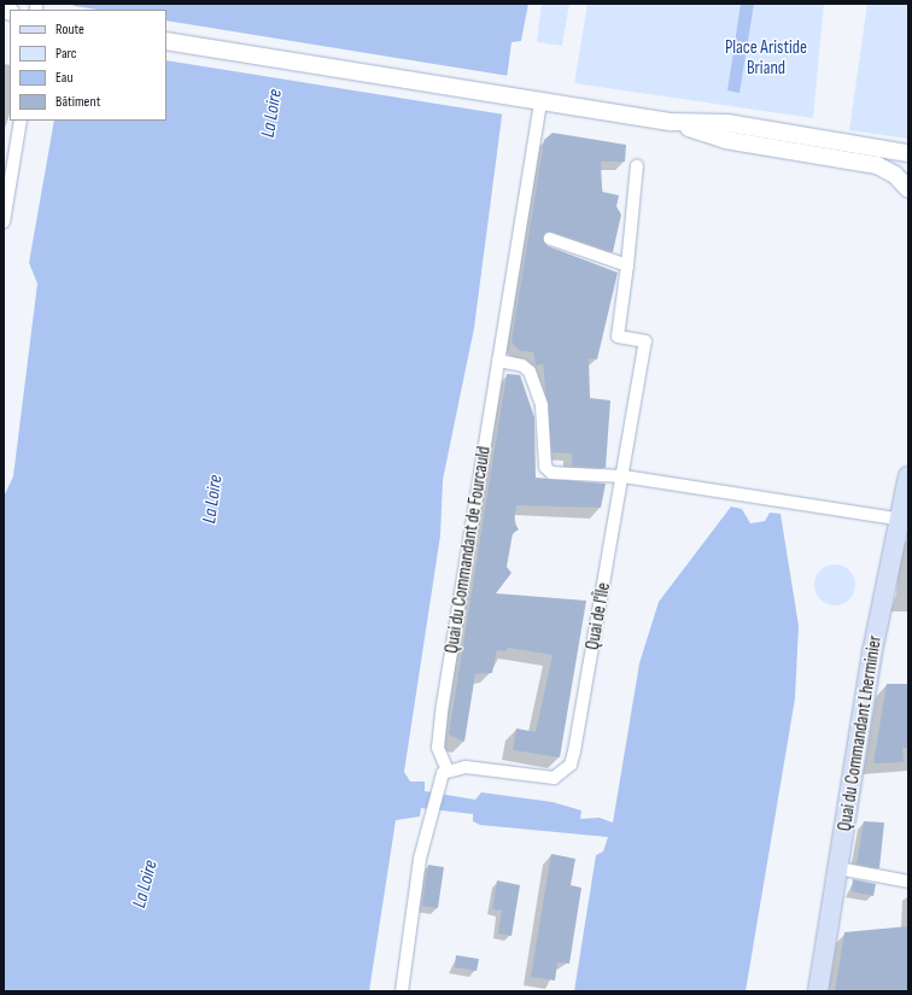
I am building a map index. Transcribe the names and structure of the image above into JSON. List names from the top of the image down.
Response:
{
  "streets": {
    "main road": ["Quai du Commandant Lherminier"],
    "street": ["Quai du Commandant de Fourcauld", "Quai de l'Île"]
  },
  "crossings": [
    ["Quai du Commandant de Fourcauld", "Quai de l'Île"]
  ],
  "water": ["La Loire"],
  "parks": ["Place Aristide Briand"],
  "legend": [
    "Route",
    "Parc",
    "Eau",
    "Bâtiment"
  ]
}
